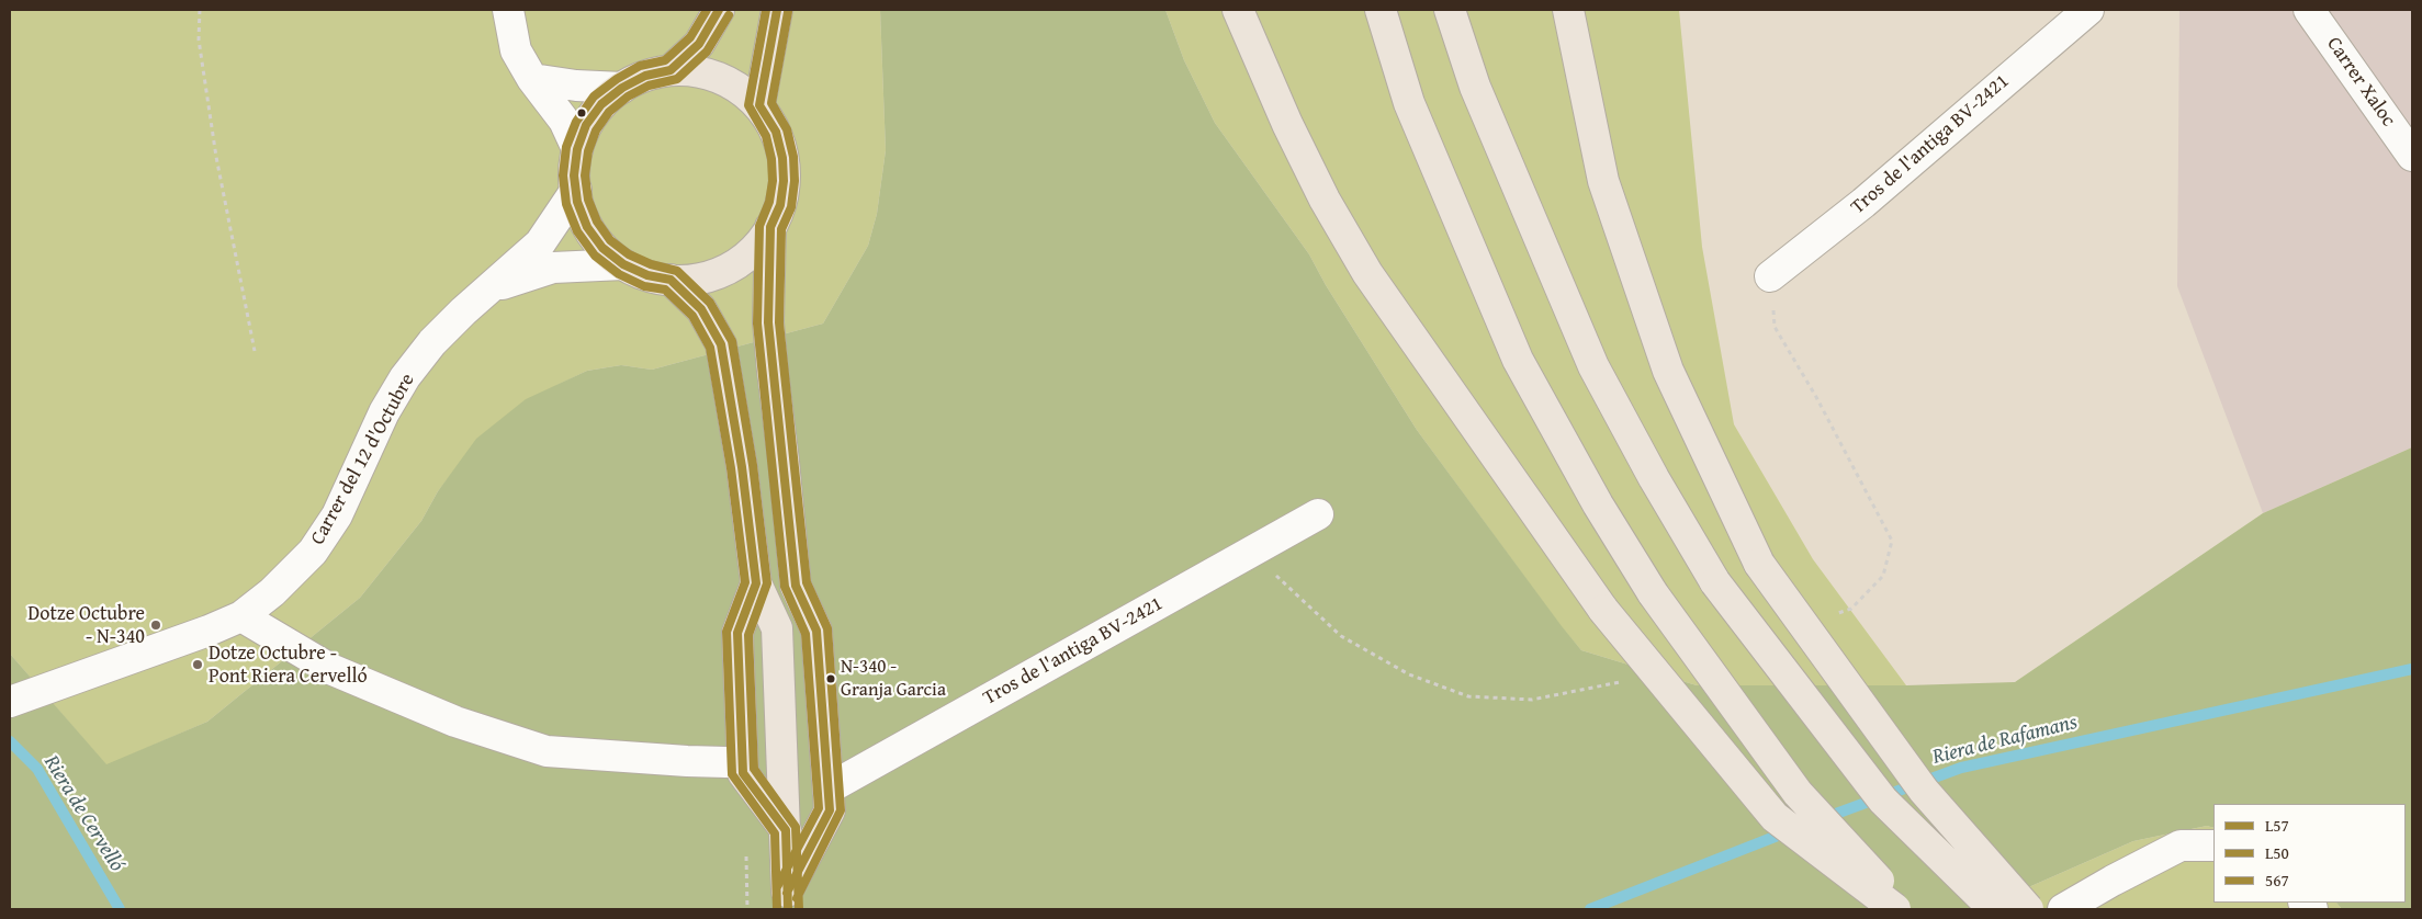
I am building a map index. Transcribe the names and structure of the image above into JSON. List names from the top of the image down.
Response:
{
  "streets": {
    "street": ["Carrer Xaloc", "Tros de l'antiga BV-2421", "Carrer del 12 d'Octubre"]
  },
  "water": ["Riera de Rafamans", "Riera de Cervelló"],
  "places": ["Dotze Octubre - N-340", "Dotze Octubre - Pont Riera Cervelló", "N-340 - Granja Garcia"],
  "lines": ["transit line L57", "transit line L50", "transit line 567"],
  "legend": ["L57", "L50", "567"]
}
